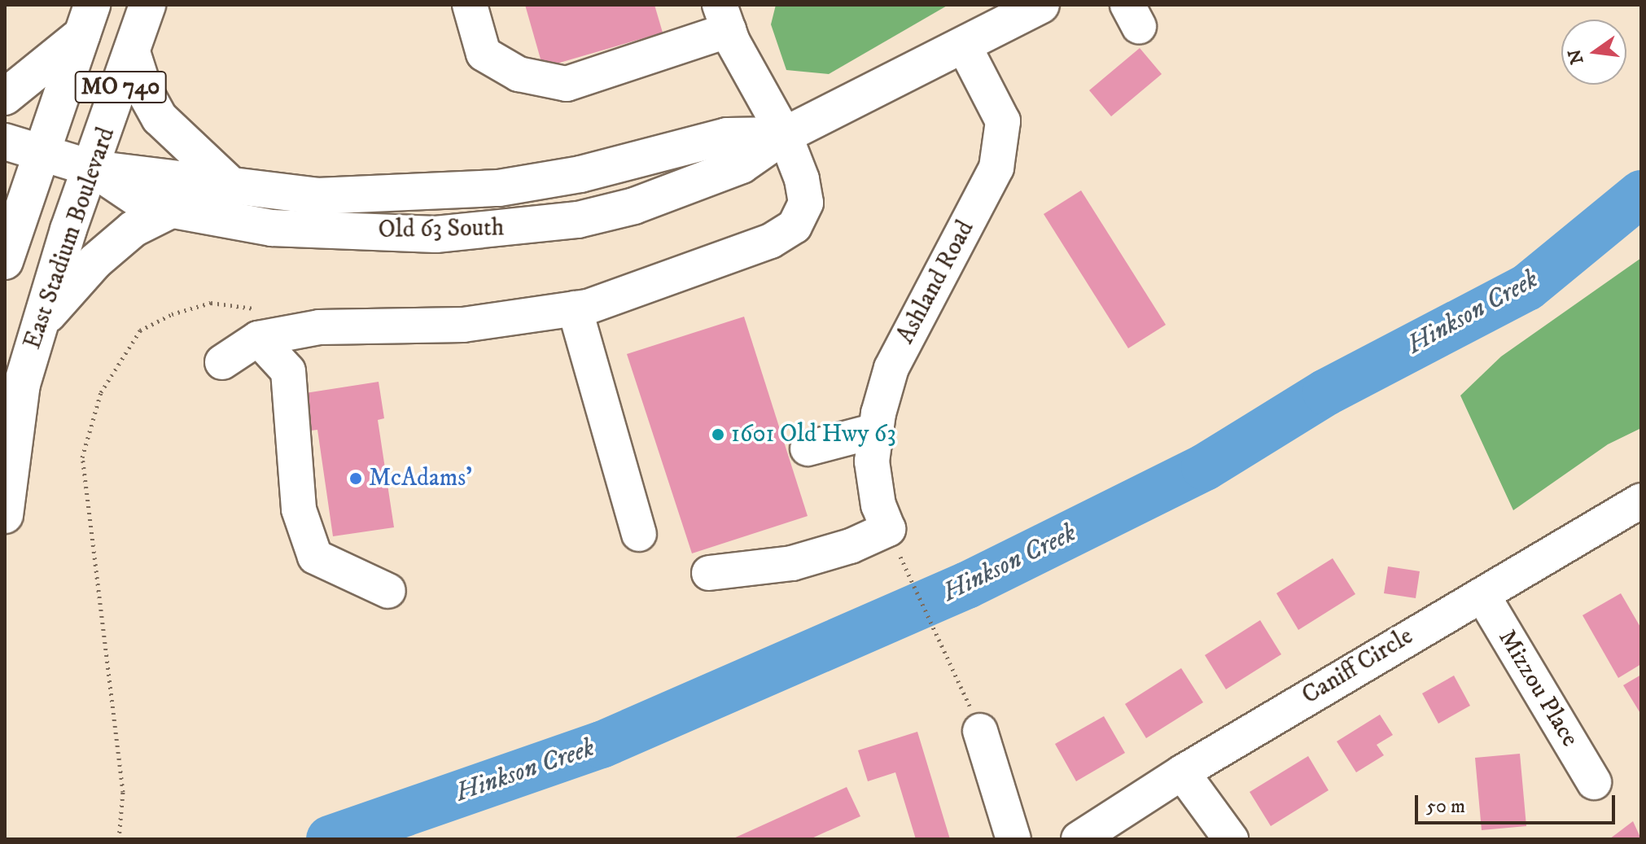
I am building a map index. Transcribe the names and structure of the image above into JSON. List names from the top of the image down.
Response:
{
  "streets": {
    "main road": ["MO 740", "Old 63 South", "East Stadium Boulevard"],
    "street": ["Ashland Road", "Caniff Circle", "Mizzou Place"]
  },
  "crossings": [
    ["MO 740", "Old 63 South"],
    ["Old 63 South", "East Stadium Boulevard"],
    ["Old 63 South", "Ashland Road"],
    ["Caniff Circle", "Mizzou Place"]
  ],
  "water": ["Hinkson Creek"],
  "places": ["1601 Old Hwy 63", "McAdams'"],
  "scale_bar": "50 m",
  "north": "left"
}
